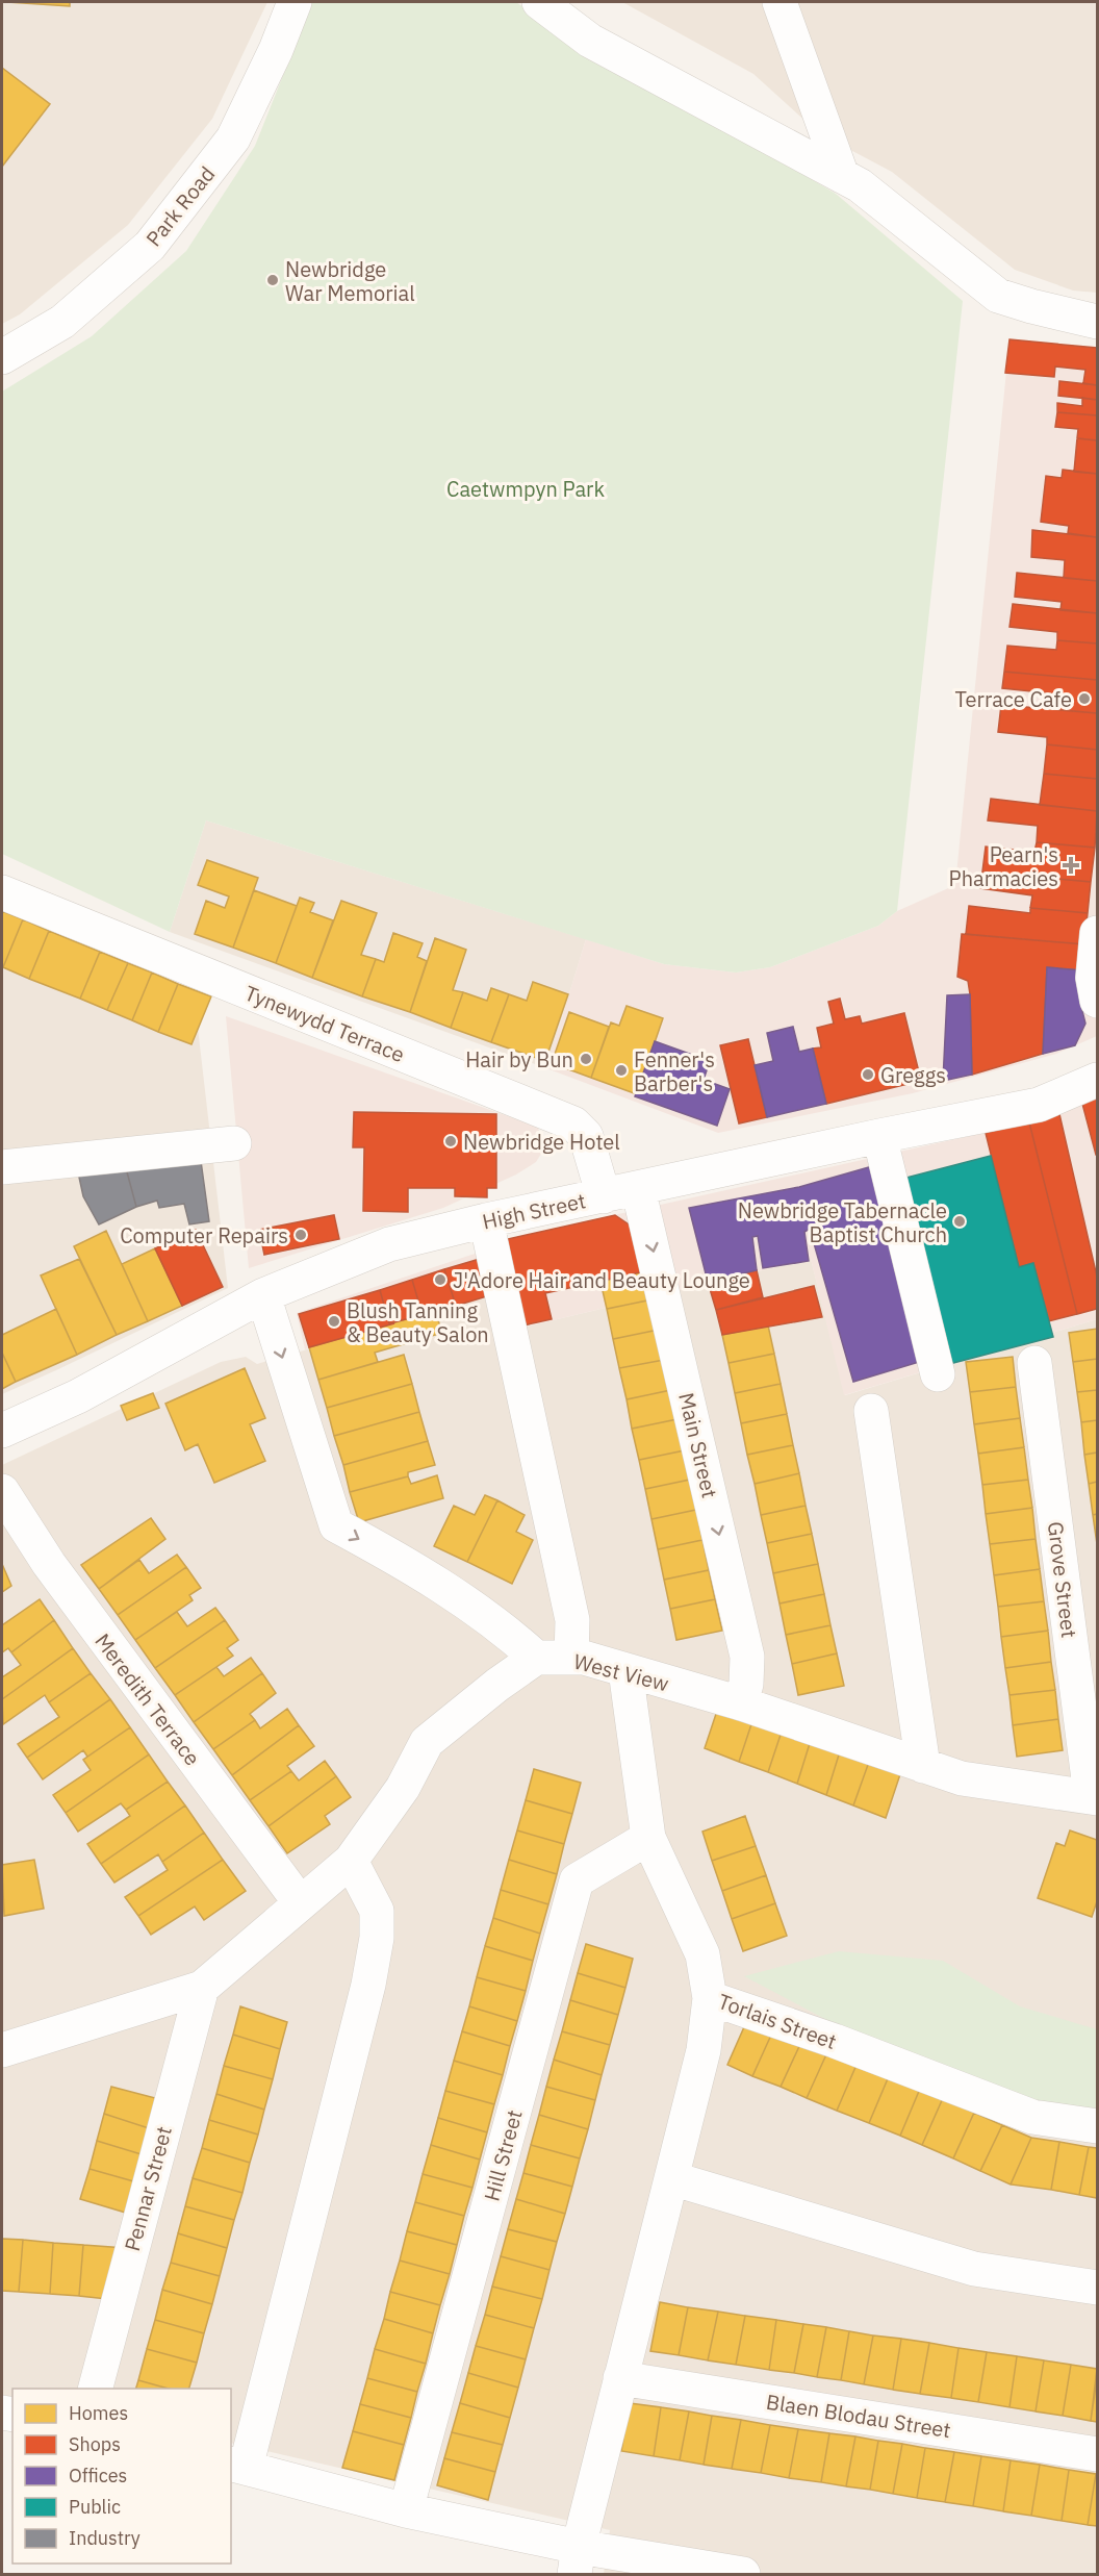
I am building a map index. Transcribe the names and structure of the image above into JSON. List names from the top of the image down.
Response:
{
  "streets": {
    "street": [
      "Park Road",
      "Tynewydd Terrace",
      "High Street",
      "Main Street",
      "Grove Street",
      "West View",
      "Meredith Terrace",
      "Torlais Street",
      "Hill Street",
      "Pennar Street",
      "Blaen Blodau Street"
    ]
  },
  "crossings": [
    ["Tynewydd Terrace", "High Street"],
    ["High Street", "Main Street"],
    ["Main Street", "West View"],
    ["Grove Street", "West View"],
    ["West View", "Torlais Street"],
    ["Torlais Street", "Hill Street"]
  ],
  "parks": ["Caetwmpyn Park"],
  "places": {
    "other": [
      "Newbridge War Memorial",
      "Terrace Cafe",
      "Hair by Bun",
      "Fenner's Barber's",
      "Greggs",
      "Newbridge Hotel",
      "Newbridge Tabernacle Baptist Church",
      "Computer Repairs",
      "J'Adore Hair and Beauty Lounge",
      "Blush Tanning & Beauty Salon"
    ],
    "health": ["Pearn's Pharmacies"]
  },
  "legend": [
    "Homes",
    "Shops",
    "Offices",
    "Public",
    "Industry"
  ]
}
